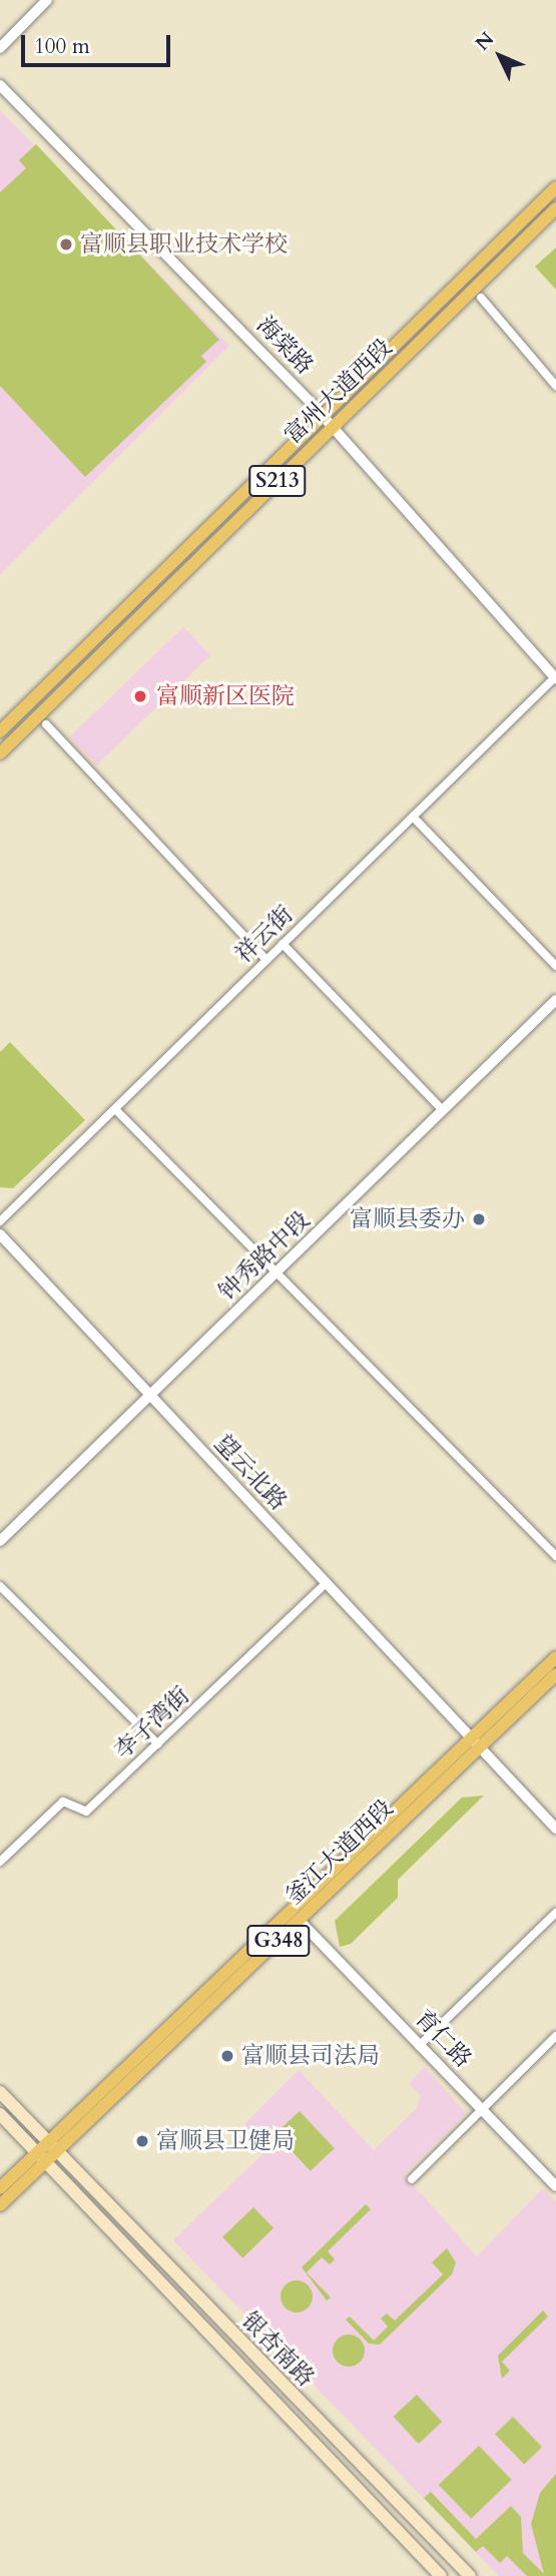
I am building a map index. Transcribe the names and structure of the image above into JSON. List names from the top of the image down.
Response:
{
  "streets": {
    "main road": [
      "富州大道西段",
      "S213",
      "釜江大道西段",
      "G348",
      "银杏南路"
    ],
    "street": [
      "海棠路",
      "祥云街",
      "钟秀路中段",
      "望云北路",
      "李子湾街",
      "育仁路"
    ]
  },
  "crossings": [
    ["海棠路", "富州大道西段"],
    ["海棠路", "祥云街"],
    ["钟秀路中段", "望云北路"],
    ["望云北路", "李子湾街"],
    ["望云北路", "釜江大道西段"],
    ["釜江大道西段", "育仁路"],
    ["釜江大道西段", "银杏南路"]
  ],
  "places": [
    "富顺县职业技术学校",
    "富顺新区医院",
    "富顺县委办",
    "富顺县司法局",
    "富顺县卫健局"
  ],
  "scale_bar": "100 m",
  "north": "top left"
}
